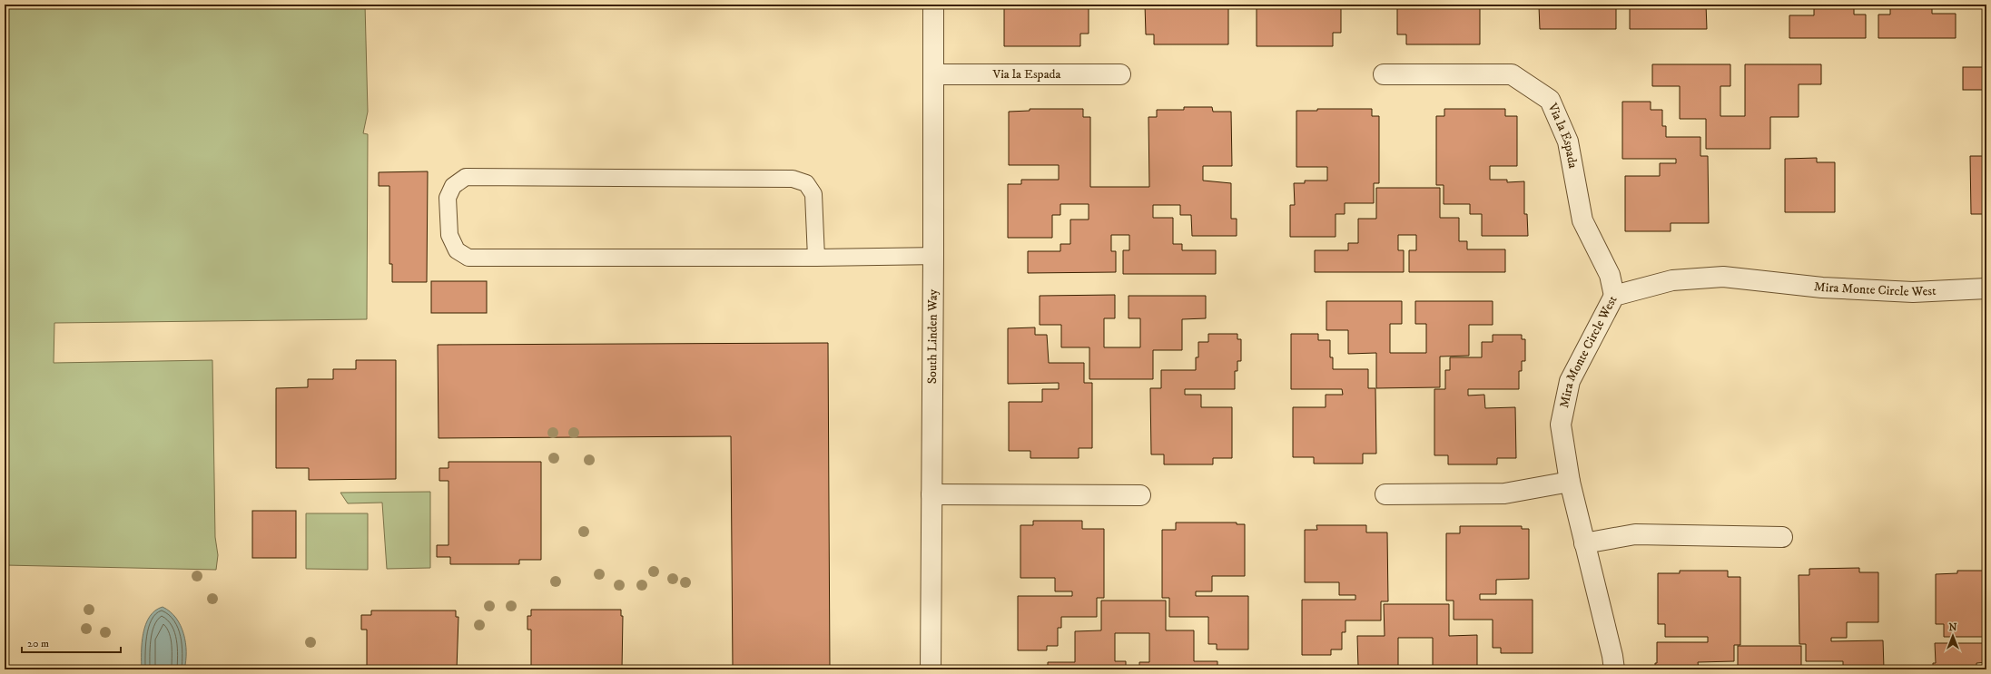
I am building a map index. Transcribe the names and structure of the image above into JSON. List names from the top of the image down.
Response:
{
  "streets": {
    "street": ["Via la Espada", "Mira Monte Circle West", "South Linden Way"]
  },
  "crossings": [
    ["Via la Espada", "Mira Monte Circle West"],
    ["Via la Espada", "South Linden Way"]
  ],
  "scale_bar": "20 m",
  "north": "top"
}
